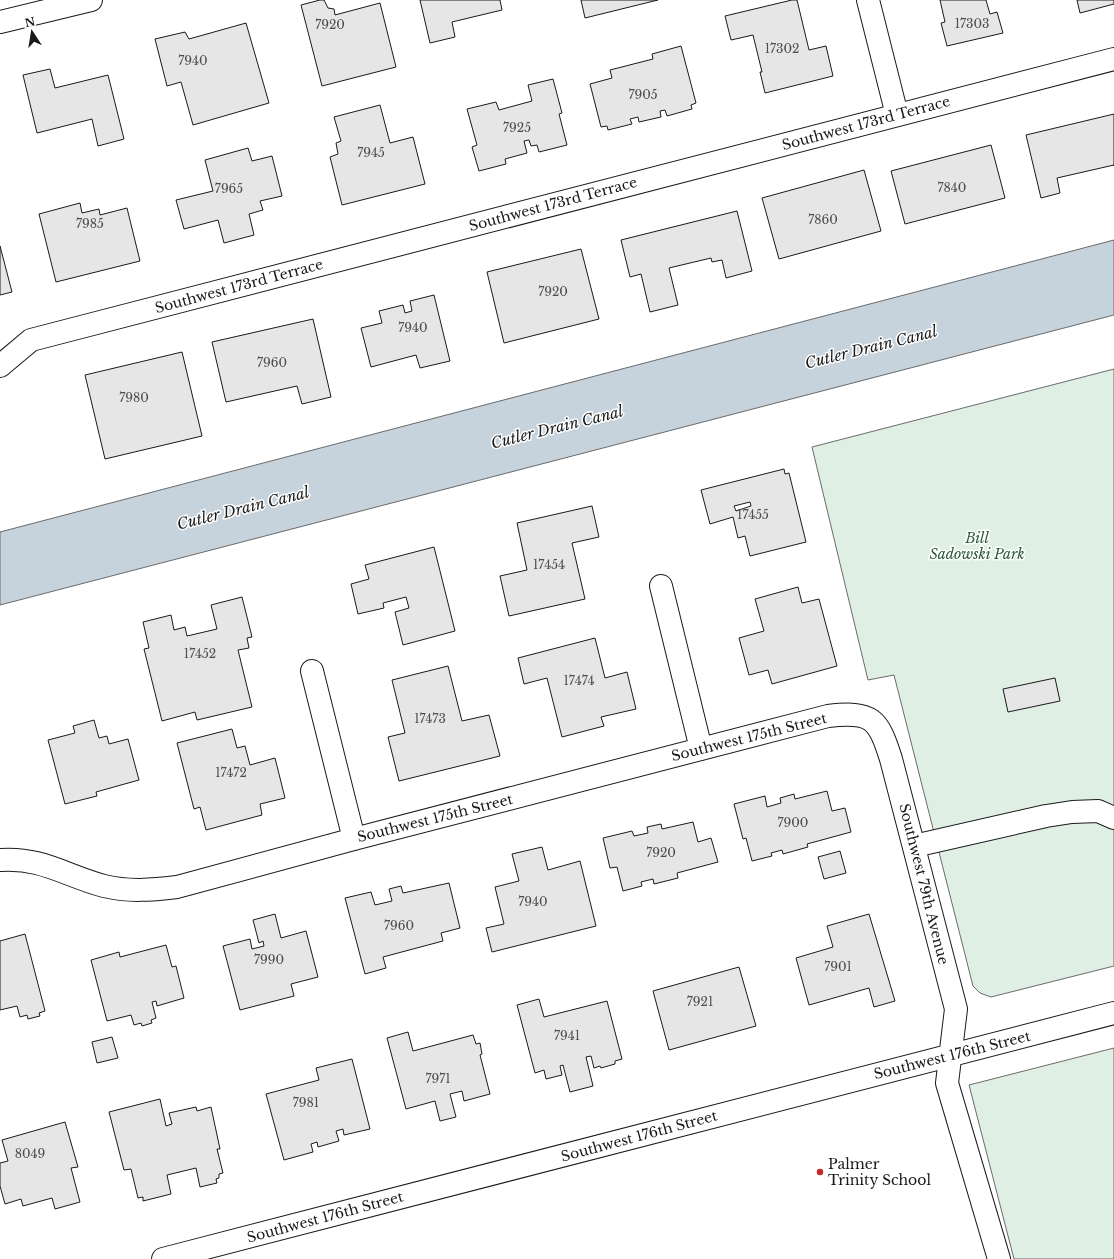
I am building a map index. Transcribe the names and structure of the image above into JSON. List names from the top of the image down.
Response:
{
  "streets": {
    "street": [
      "Southwest 173rd Terrace",
      "Southwest 175th Street",
      "Southwest 79th Avenue",
      "Southwest 176th Street"
    ]
  },
  "crossings": [
    ["Southwest 175th Street", "Southwest 79th Avenue"],
    ["Southwest 79th Avenue", "Southwest 176th Street"]
  ],
  "water": ["Cutler Drain Canal"],
  "parks": ["Bill Sadowski Park"],
  "places": ["Palmer Trinity School"],
  "house_numbers": [
    "17303",
    "7920",
    "17302",
    "7940",
    "7905",
    "7925",
    "7945",
    "7840",
    "7965",
    "7860",
    "7985",
    "7920",
    "7940",
    "7960",
    "7980",
    "17455",
    "17454",
    "17452",
    "17474",
    "17473",
    "17472",
    "7900",
    "7920",
    "7940",
    "7960",
    "7990",
    "7901",
    "7921",
    "7941",
    "7971",
    "7981",
    "8049"
  ],
  "north": "top"
}
